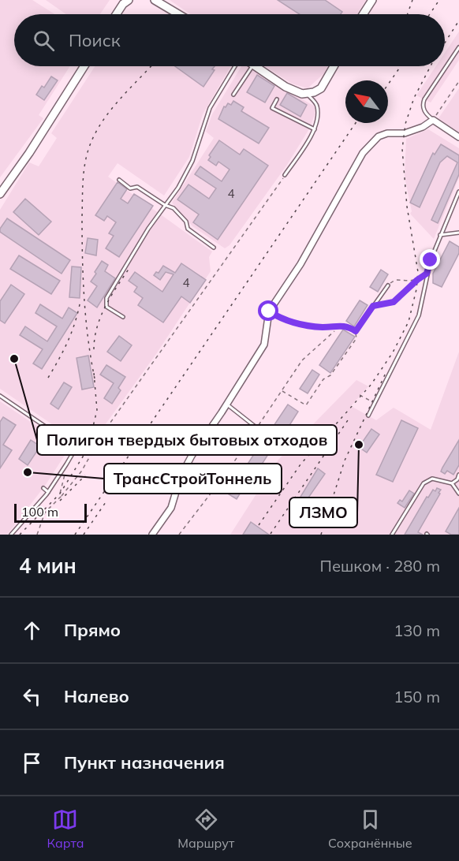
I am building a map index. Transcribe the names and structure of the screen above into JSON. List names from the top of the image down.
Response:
{
  "places": ["Полигон твердых бытовых отходов", "ЛЗМО", "ТрансСтройТоннель"],
  "house_numbers": ["4", "4"],
  "scale_bar": "100 m",
  "north": "top left",
  "page": {
    "search": "Поиск",
    "scale": "100 m",
    "heading": ["4 мин", "Пешком · 280 m"],
    "list": [
      ["Прямо", "130 m"],
      ["Налево", "150 m"],
      "Пункт назначения"
    ],
    "nav": ["Карта", "Маршрут", "Сохранённые"]
  }
}
